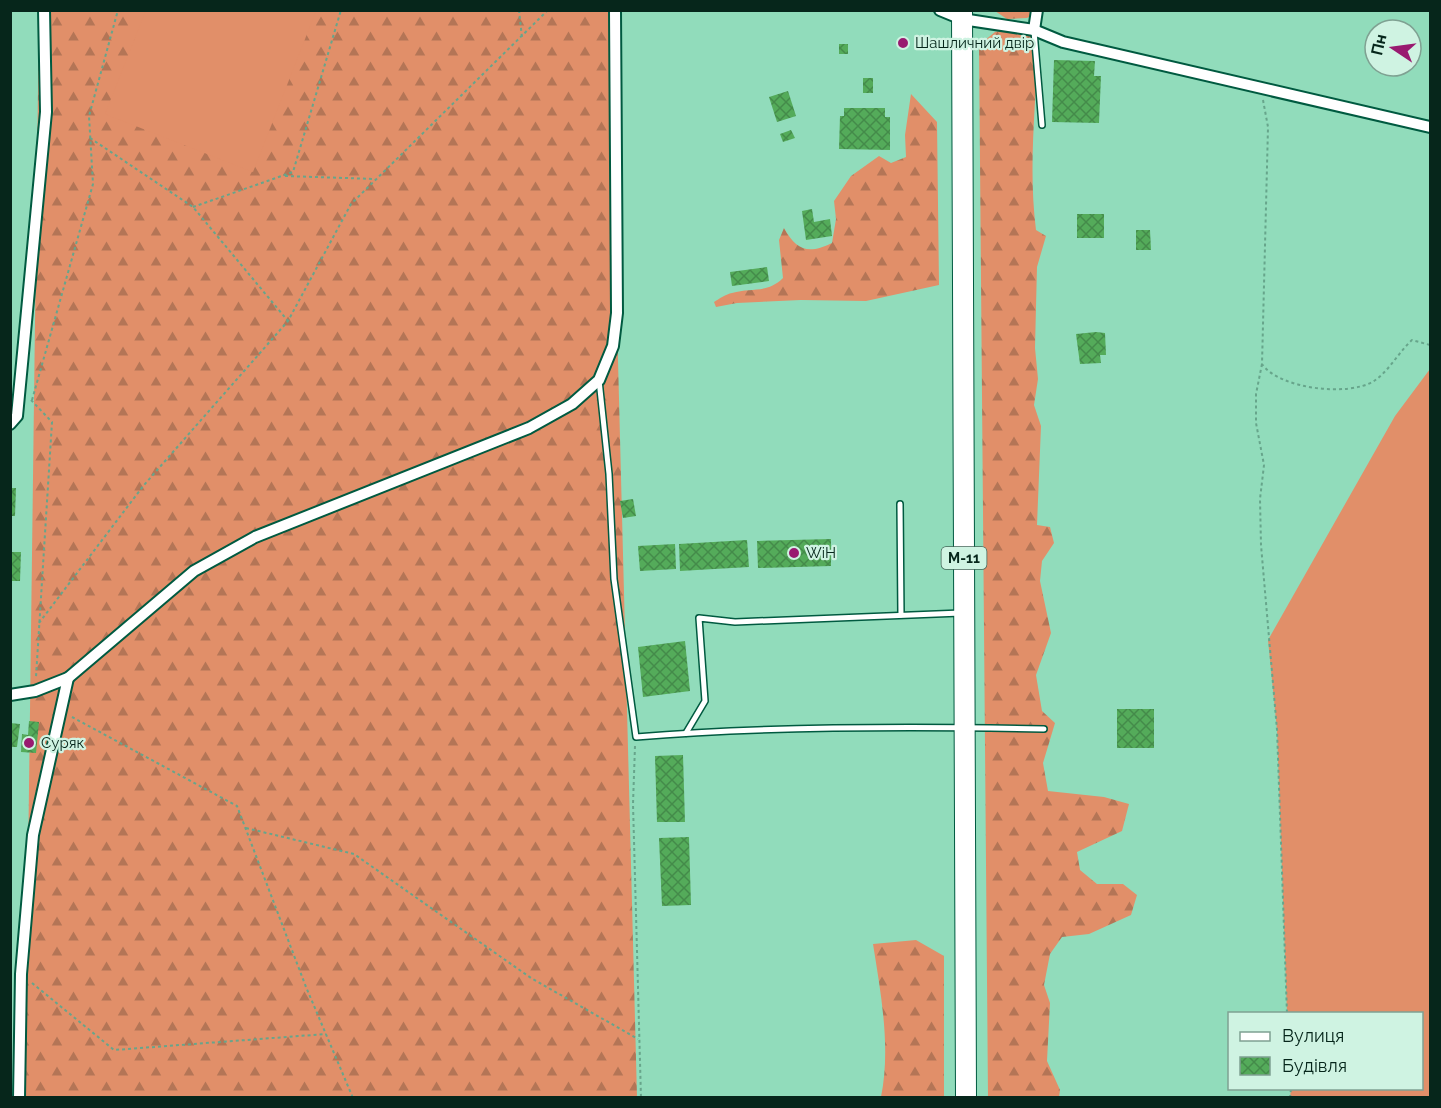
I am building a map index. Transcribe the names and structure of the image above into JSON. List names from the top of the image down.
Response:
{
  "streets": {
    "highway": ["М-11"]
  },
  "places": ["Шашличний двір", "WiH", "Суряк"],
  "legend": ["Вулиця", "Будівля"],
  "north": "left"
}
